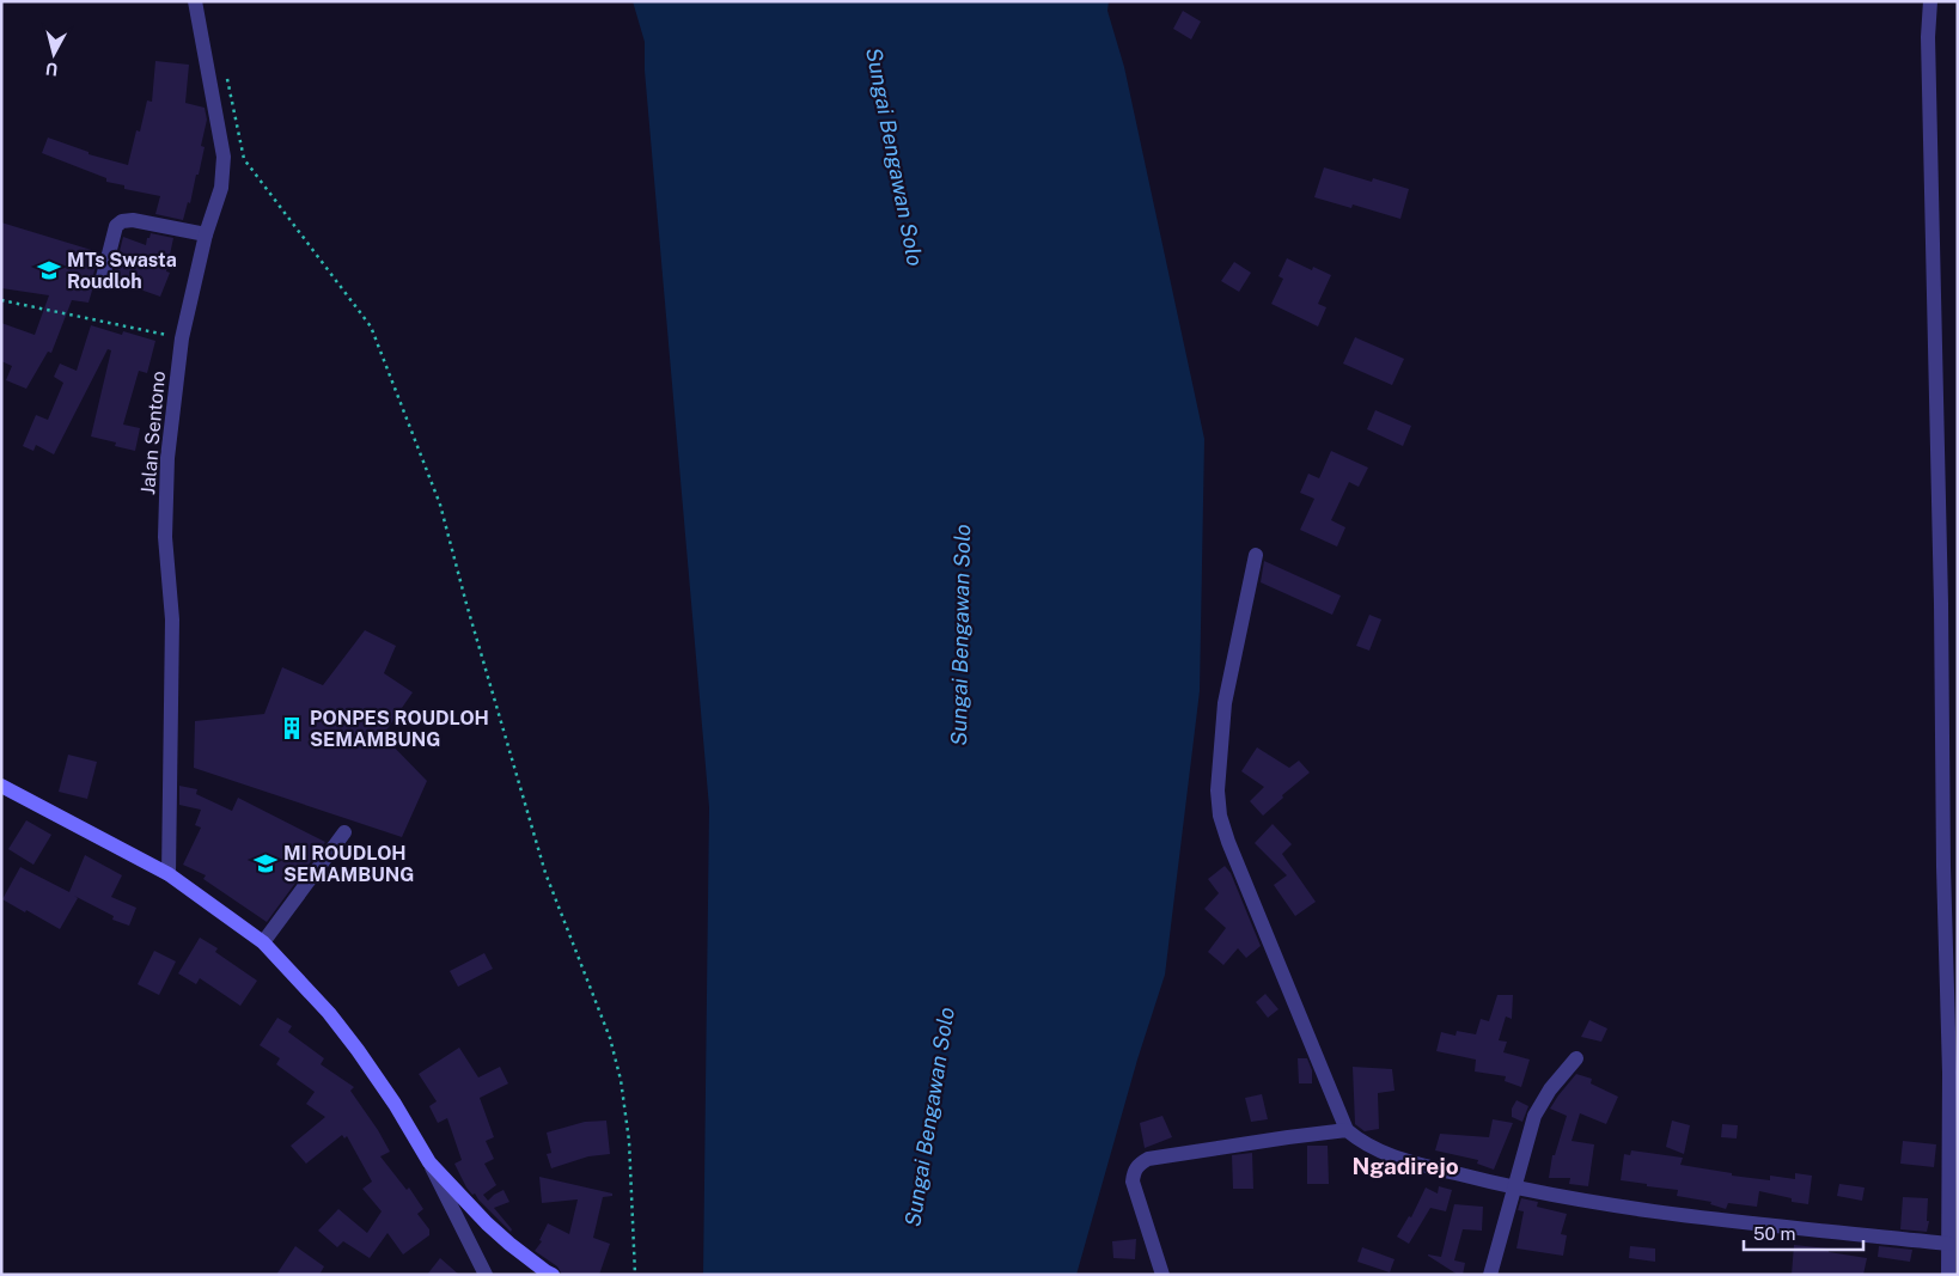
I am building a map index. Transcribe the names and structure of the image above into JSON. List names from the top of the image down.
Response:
{
  "streets": {
    "street": ["Jalan Sentono"]
  },
  "districts": ["Ngadirejo"],
  "water": ["Sungai Bengawan Solo"],
  "places": {
    "school or university": ["MTs Swasta Roudloh", "MI ROUDLOH SEMAMBUNG"],
    "building": ["PONPES ROUDLOH SEMAMBUNG"]
  },
  "scale_bar": "50 m",
  "north": "bottom"
}
